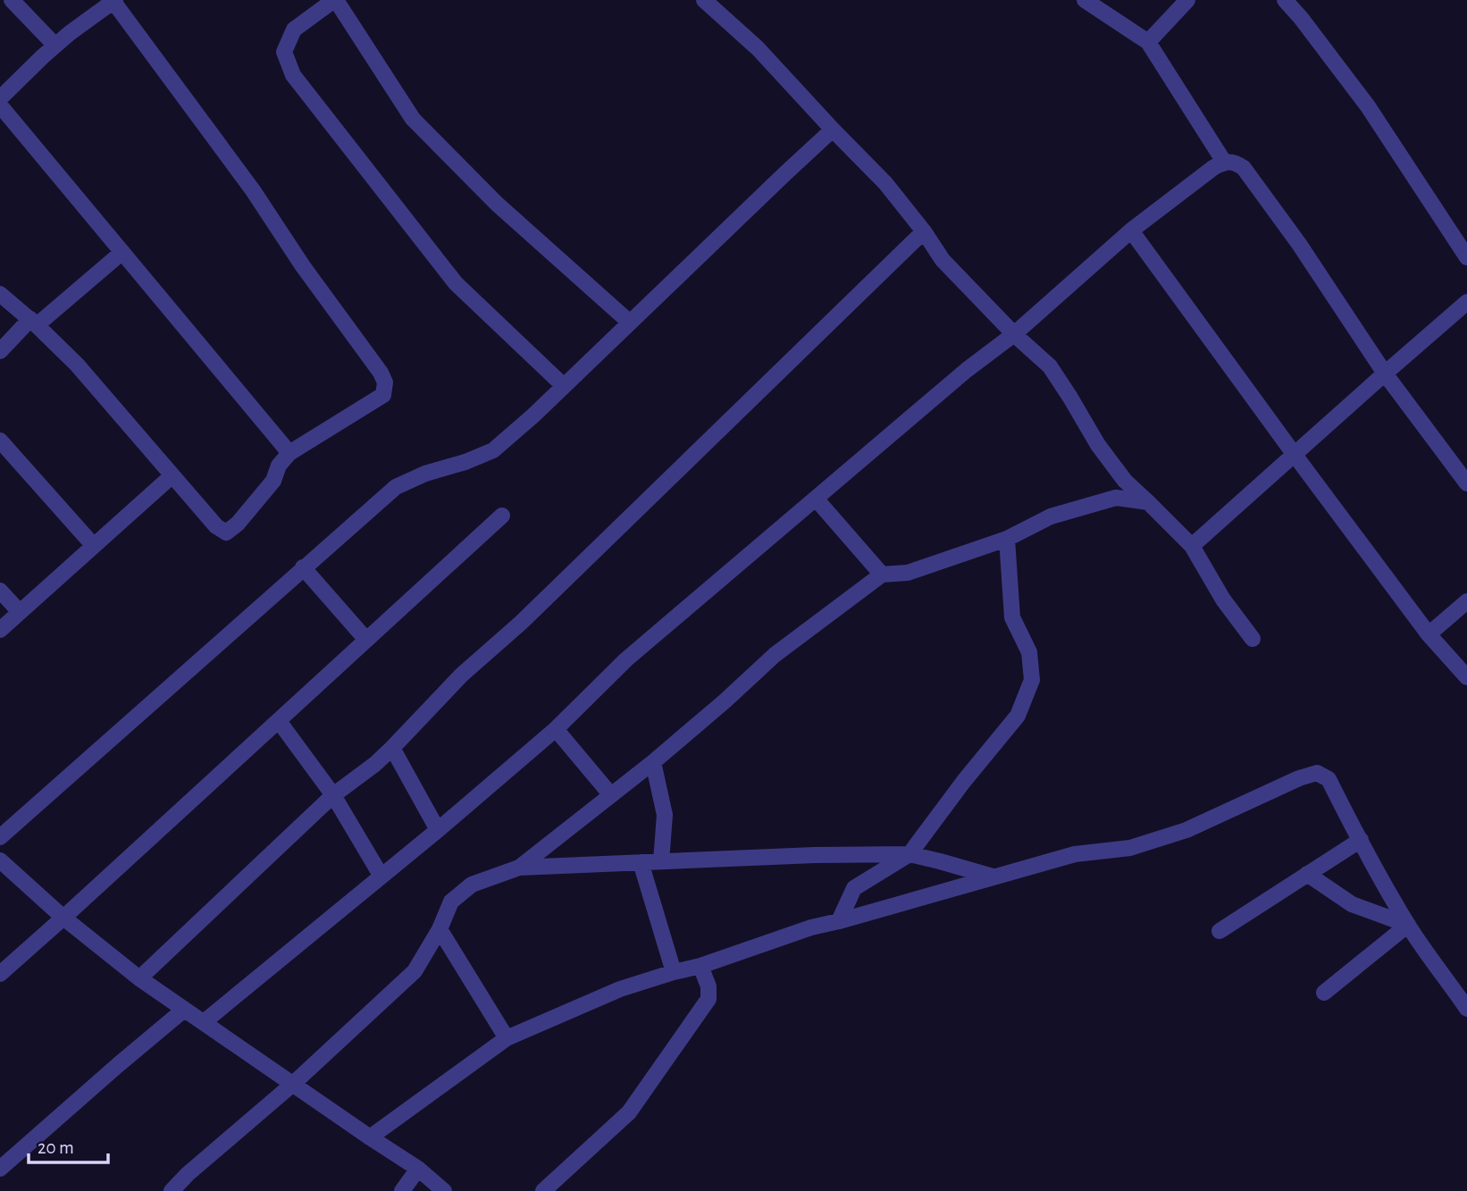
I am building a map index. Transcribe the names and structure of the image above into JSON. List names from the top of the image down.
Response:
{
  "scale_bar": "20 m"
}
